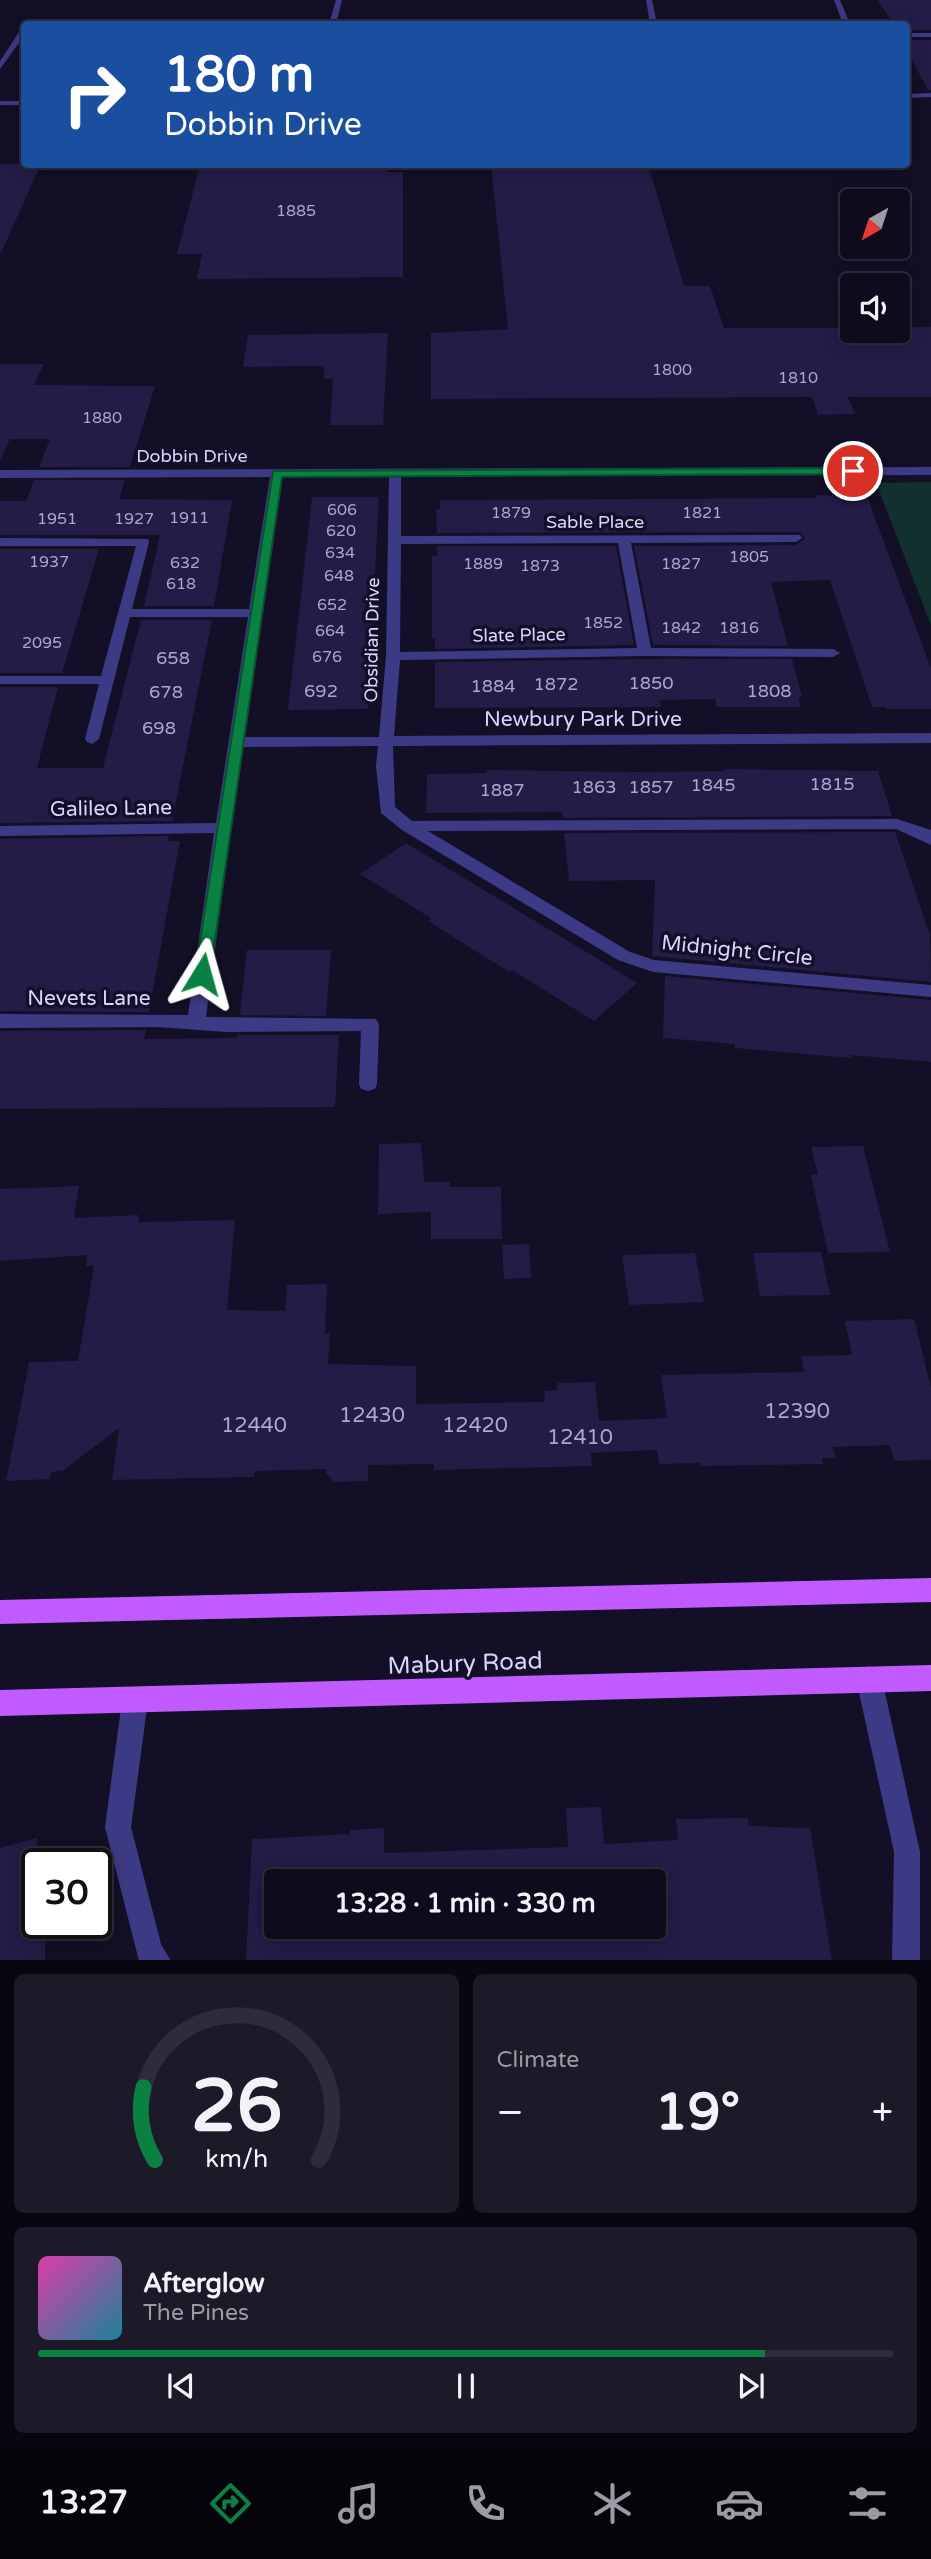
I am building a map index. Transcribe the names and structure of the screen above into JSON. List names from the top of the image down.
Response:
{
  "streets": {
    "main road": ["Mabury Road"],
    "street": [
      "Dobbin Drive",
      "Sable Place",
      "Slate Place",
      "Obsidian Drive",
      "Newbury Park Drive",
      "Galileo Lane",
      "Midnight Circle",
      "Nevets Lane"
    ]
  },
  "crossings": [
    ["Dobbin Drive", "Obsidian Drive"],
    ["Sable Place", "Obsidian Drive"],
    ["Slate Place", "Obsidian Drive"],
    ["Obsidian Drive", "Newbury Park Drive"],
    ["Obsidian Drive", "Midnight Circle"],
    ["Newbury Park Drive", "Midnight Circle"]
  ],
  "house_numbers": [
    "1885",
    "1800",
    "1810",
    "1880",
    "606",
    "1879",
    "1821",
    "1911",
    "1951",
    "1927",
    "620",
    "634",
    "1805",
    "1937",
    "632",
    "1889",
    "1827",
    "1873",
    "648",
    "618",
    "652",
    "1852",
    "1842",
    "1816",
    "664",
    "2095",
    "676",
    "658",
    "1850",
    "1872",
    "1884",
    "692",
    "1808",
    "678",
    "698",
    "1815",
    "1845",
    "1863",
    "1857",
    "1887",
    "12390",
    "12430",
    "12440",
    "12420",
    "12410"
  ],
  "north": "bottom left",
  "page": {
    "turn": ["180 m", "Dobbin Drive"],
    "limit": "30",
    "trip": "13:28 · 1 min · 330 m",
    "tile": "Climate",
    "heat": ["−", "19°", "+"],
    "song": ["Afterglow", "The Pines"],
    "tabs": "13:27",
    "gauge": ["26", "km/h"]
  }
}
